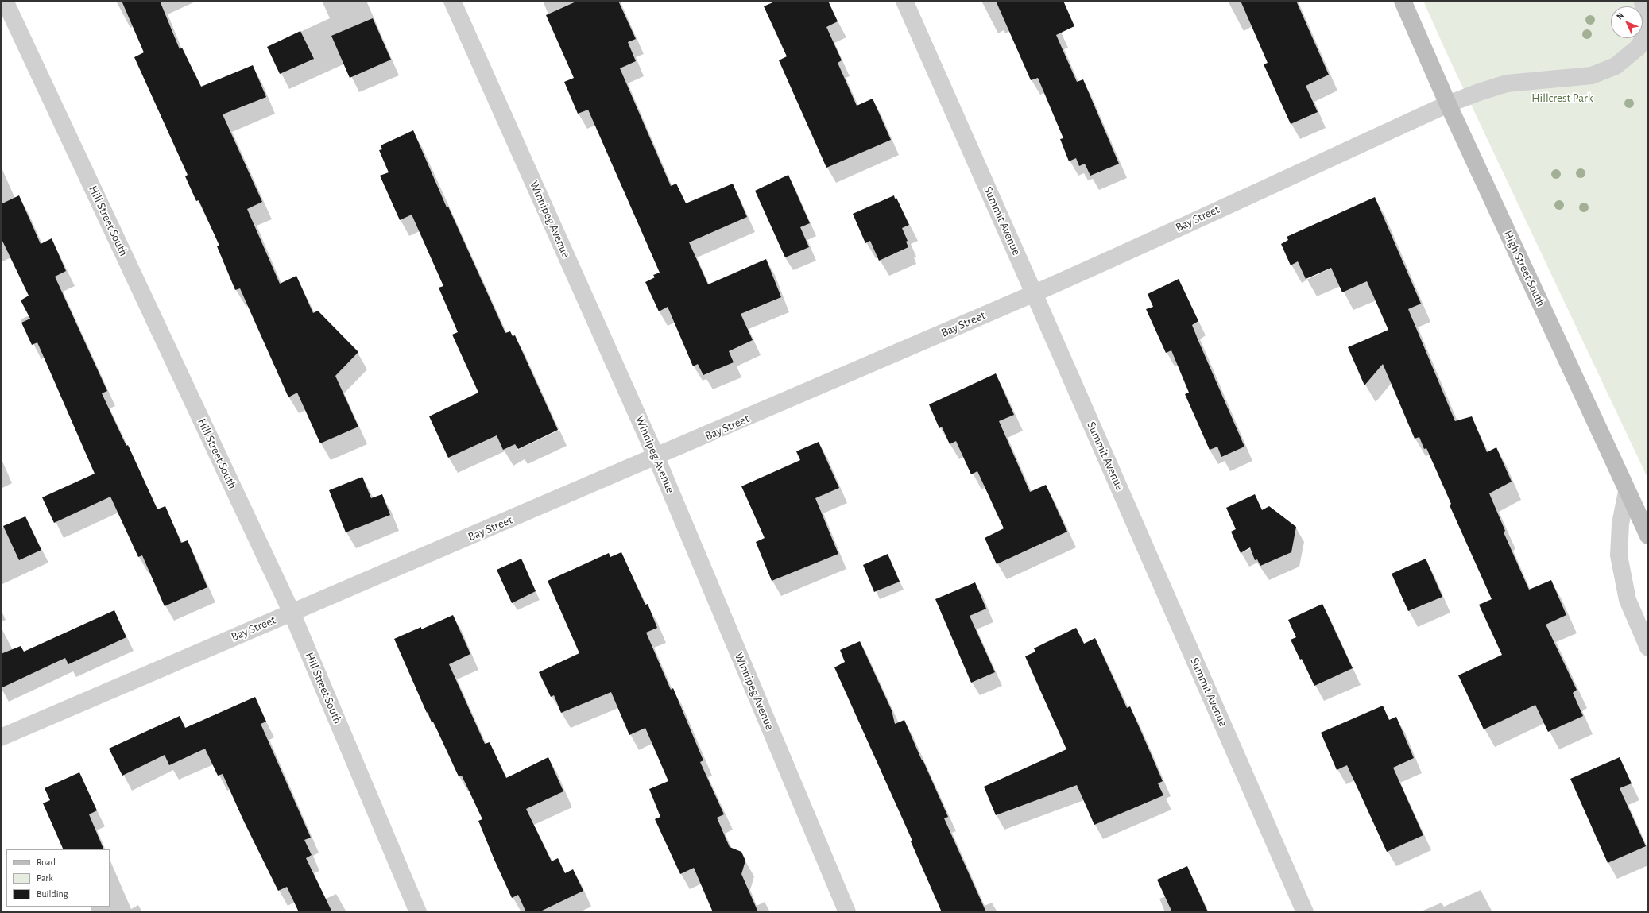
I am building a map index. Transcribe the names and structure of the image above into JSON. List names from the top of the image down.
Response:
{
  "streets": {
    "main road": ["High Street South"],
    "street": [
      "Bay Street",
      "Winnipeg Avenue",
      "Hill Street South",
      "Summit Avenue"
    ]
  },
  "crossings": [
    ["Bay Street", "Winnipeg Avenue"],
    ["Bay Street", "Hill Street South"],
    ["Bay Street", "Summit Avenue"],
    ["Bay Street", "High Street South"]
  ],
  "parks": ["Hillcrest Park"],
  "legend": ["Road", "Park", "Building"],
  "north": "top left"
}
